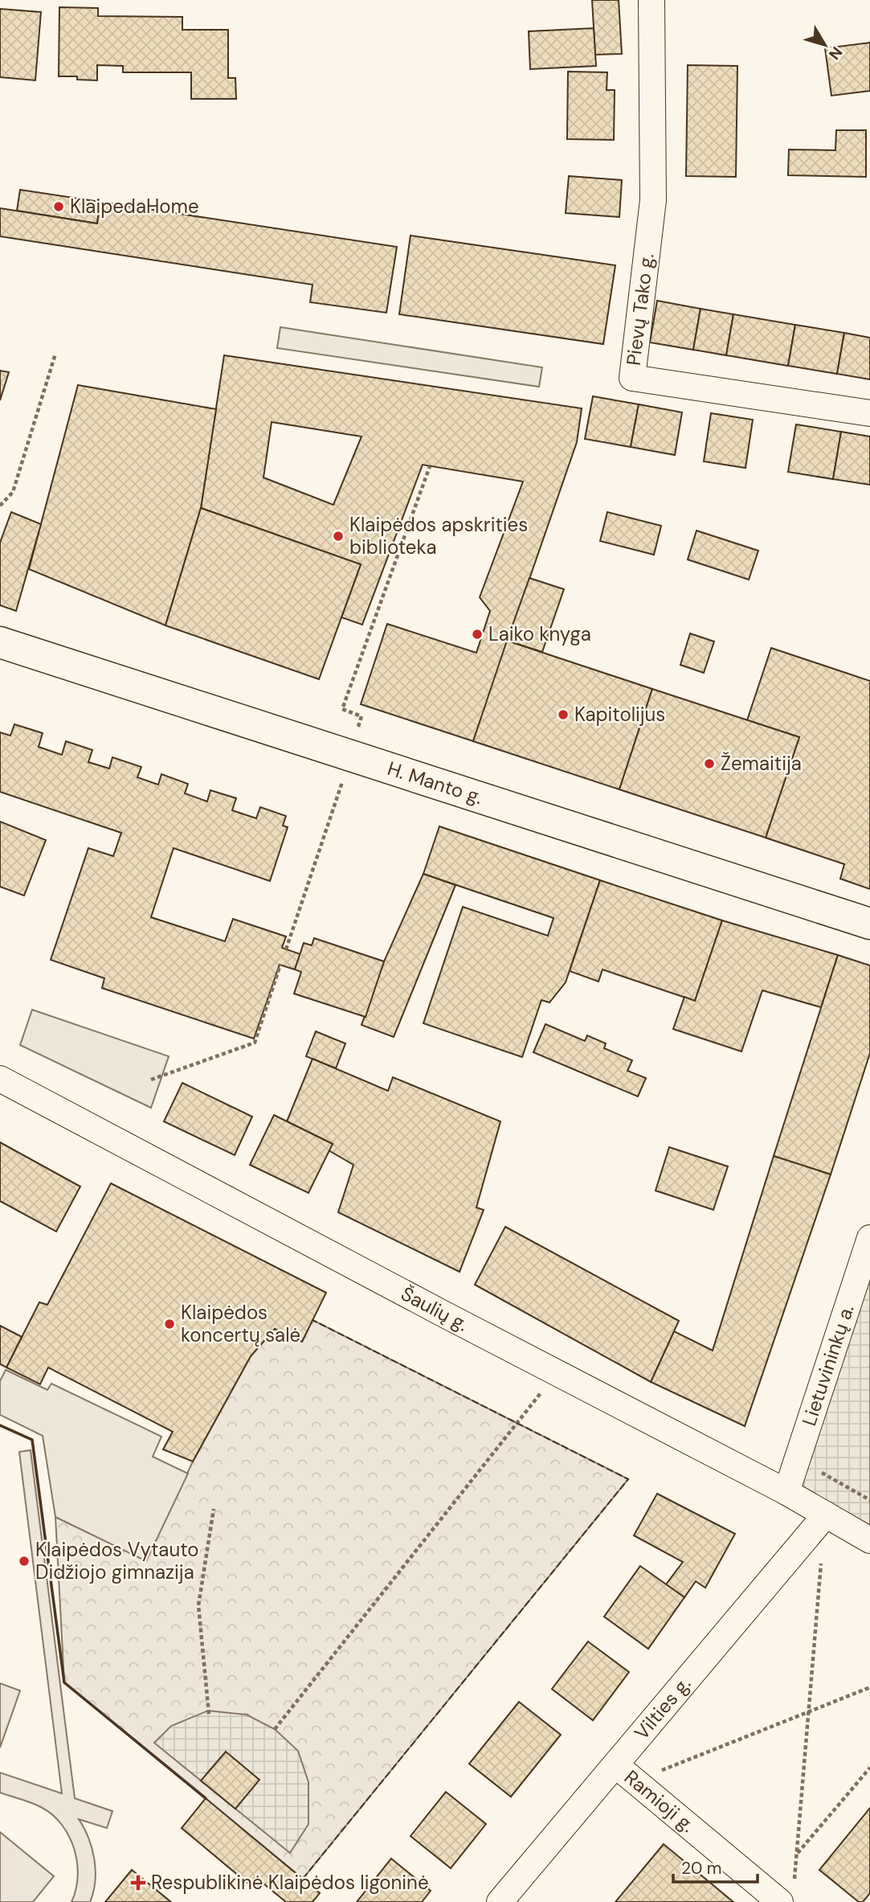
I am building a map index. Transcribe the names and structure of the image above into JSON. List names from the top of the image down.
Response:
{
  "streets": {
    "main road": ["H. Manto g."],
    "street": [
      "Pievų Tako g.",
      "Šaulių g.",
      "Lietuvininkų a.",
      "Vilties g.",
      "Ramioji g."
    ]
  },
  "crossings": [
    ["Šaulių g.", "Lietuvininkų a."],
    ["Šaulių g.", "Vilties g."],
    ["Vilties g.", "Ramioji g."]
  ],
  "places": {
    "other": [
      "KlaipedaHome",
      "Klaipėdos apskrities biblioteka",
      "Laiko knyga",
      "Kapitolijus",
      "Žemaitija",
      "Klaipėdos koncertų salė",
      "Klaipėdos Vytauto Didžiojo gimnazija"
    ],
    "health": ["Respublikinė Klaipėdos ligoninė"]
  },
  "scale_bar": "20 m",
  "north": "bottom right"
}
